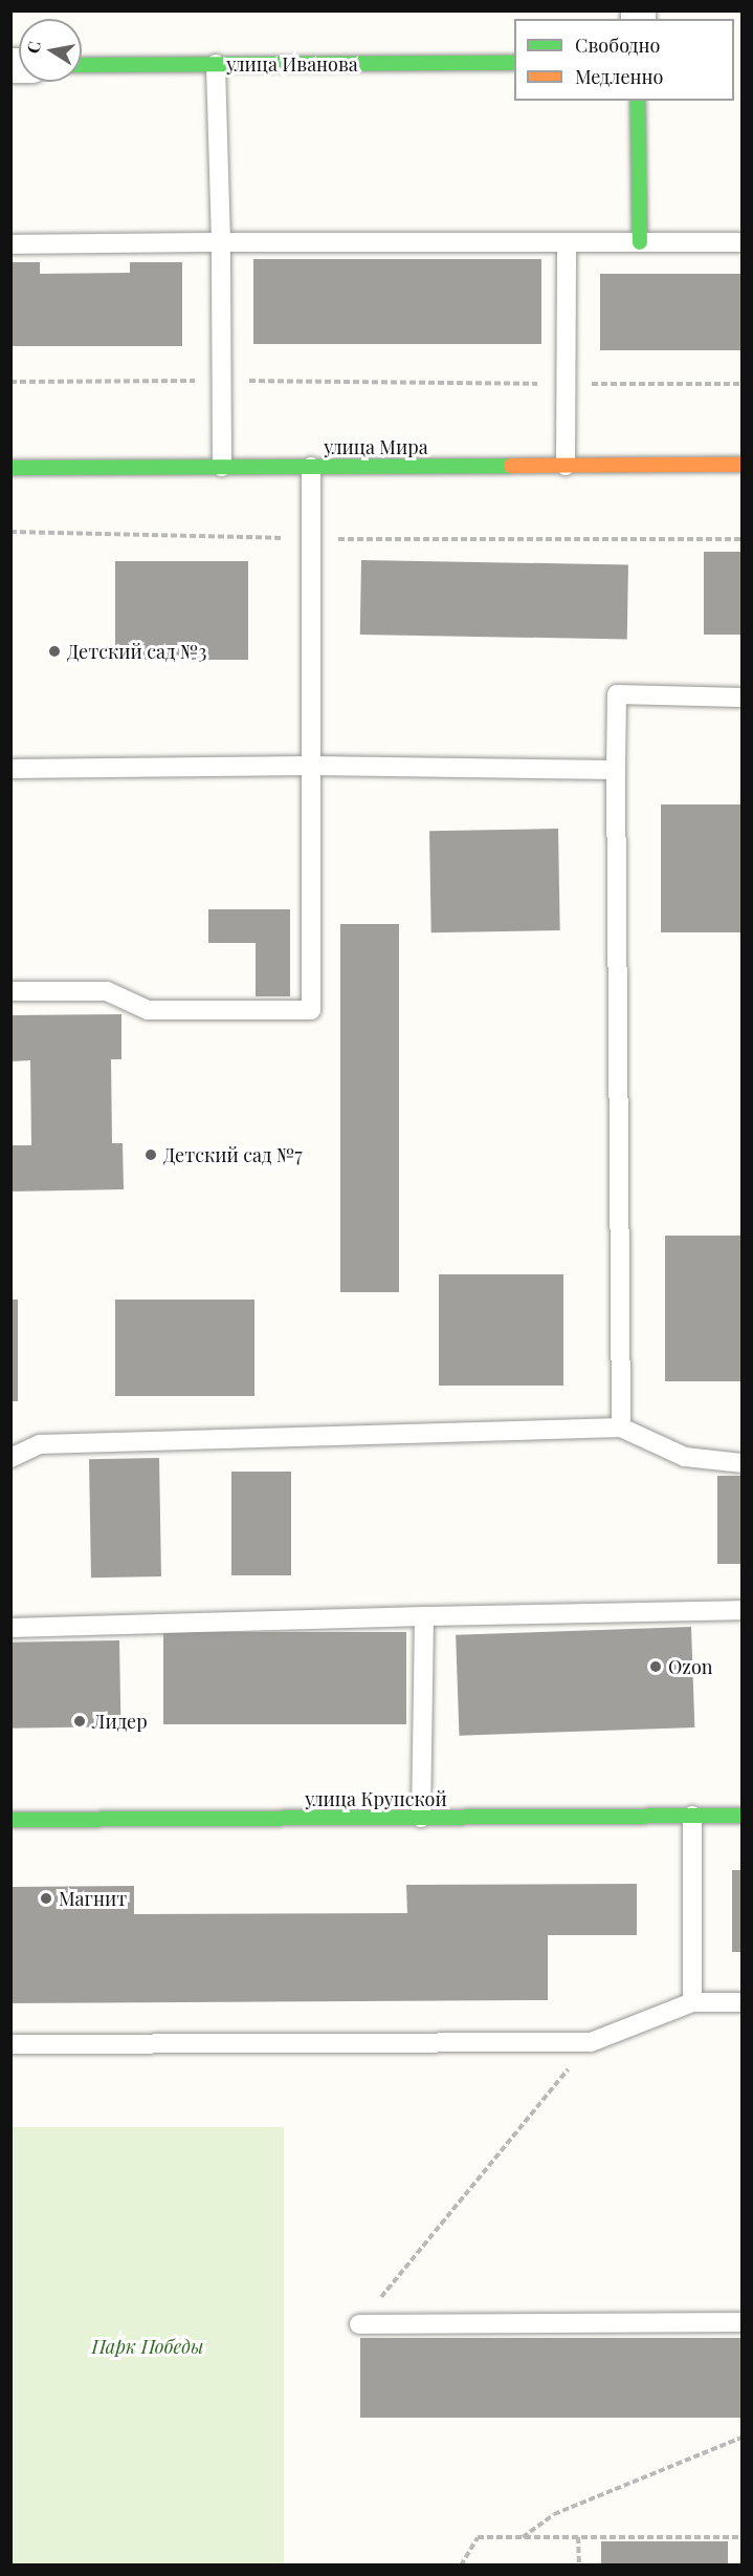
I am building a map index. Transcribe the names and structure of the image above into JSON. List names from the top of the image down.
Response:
{
  "streets": {
    "street": ["улица Иванова", "улица Мира", "улица Крупской"]
  },
  "parks": ["Парк Победы"],
  "places": [
    "Детский сад №3",
    "Детский сад №7",
    "Ozon",
    "Лидер",
    "Магнит"
  ],
  "legend": ["Свободно", "Медленно"],
  "north": "left"
}
